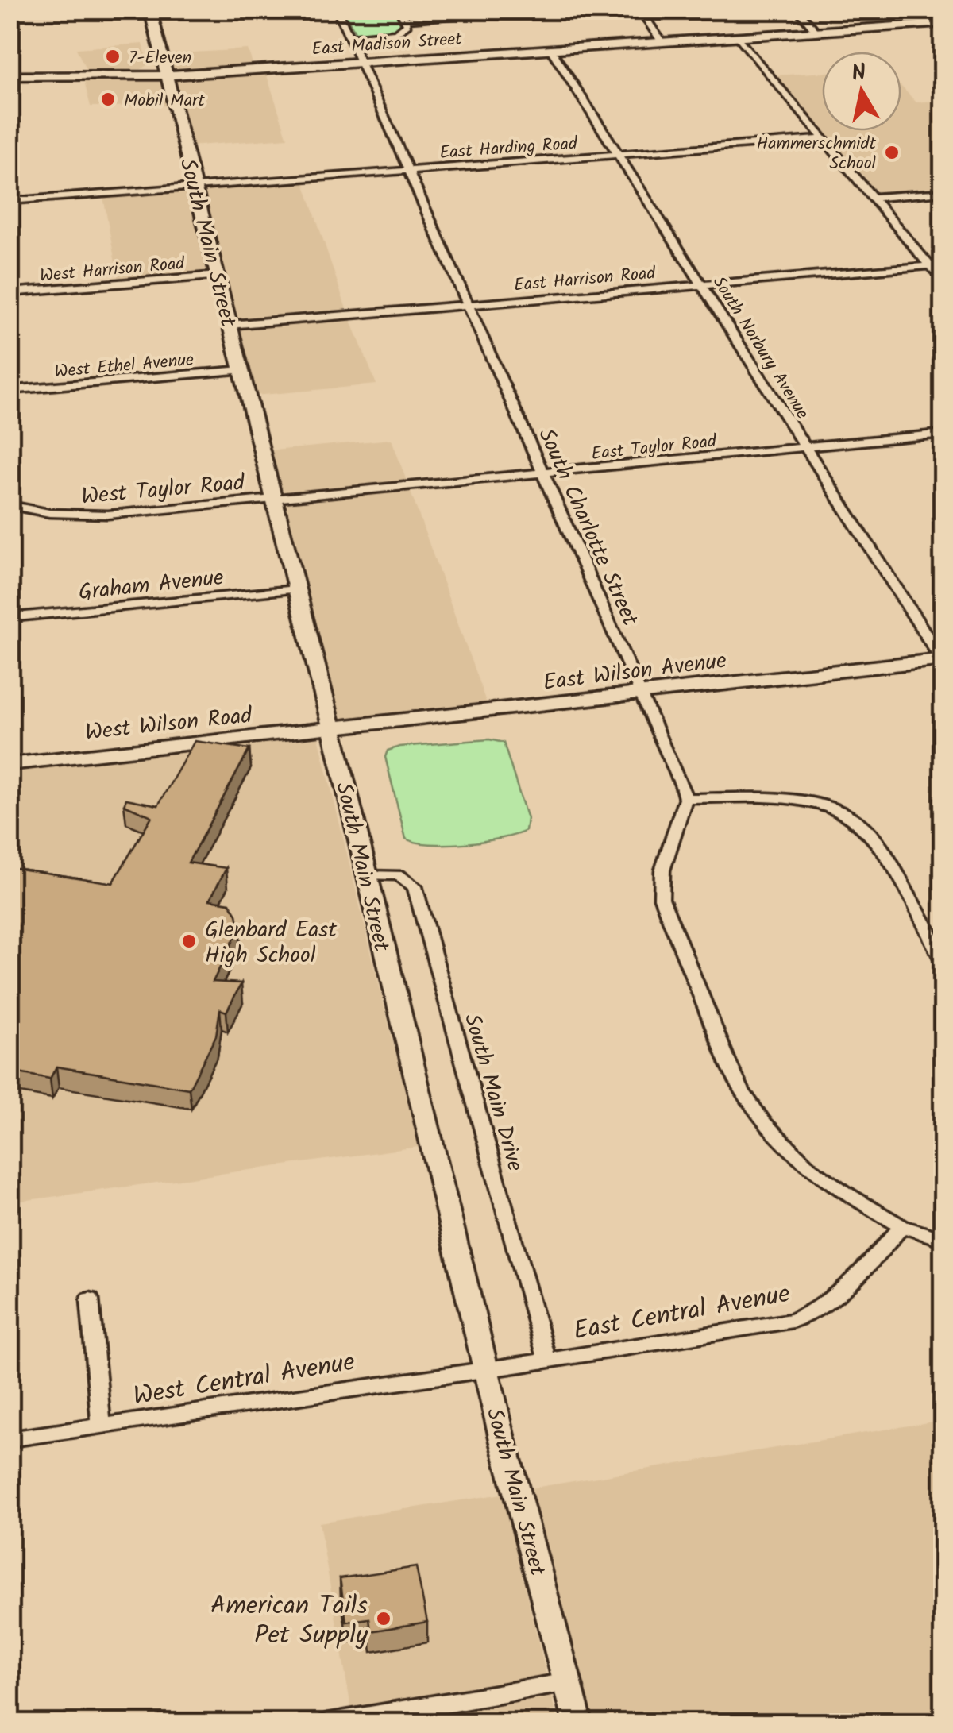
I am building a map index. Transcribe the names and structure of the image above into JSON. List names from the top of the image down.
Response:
{
  "streets": {
    "main road": [
      "East Madison Street",
      "South Main Street",
      "East Wilson Avenue",
      "West Wilson Road"
    ],
    "street": [
      "East Harding Road",
      "West Harrison Road",
      "East Harrison Road",
      "South Norbury Avenue",
      "West Ethel Avenue",
      "East Taylor Road",
      "West Taylor Road",
      "South Charlotte Street",
      "Graham Avenue",
      "South Main Drive",
      "East Central Avenue",
      "West Central Avenue"
    ]
  },
  "crossings": [
    ["East Madison Street", "South Main Street"],
    ["East Madison Street", "South Norbury Avenue"],
    ["East Madison Street", "South Charlotte Street"],
    ["East Harding Road", "South Main Street"],
    ["East Harding Road", "South Norbury Avenue"],
    ["East Harding Road", "South Charlotte Street"],
    ["South Main Street", "West Harrison Road"],
    ["South Main Street", "East Harrison Road"],
    ["South Main Street", "West Ethel Avenue"],
    ["South Main Street", "East Taylor Road"],
    ["South Main Street", "West Taylor Road"],
    ["South Main Street", "Graham Avenue"],
    ["South Main Street", "East Wilson Avenue"],
    ["South Main Street", "West Wilson Road"],
    ["South Main Street", "South Main Drive"],
    ["South Main Street", "East Central Avenue"],
    ["South Main Street", "West Central Avenue"],
    ["East Harrison Road", "South Norbury Avenue"],
    ["East Harrison Road", "South Charlotte Street"],
    ["South Norbury Avenue", "East Taylor Road"],
    ["South Norbury Avenue", "East Wilson Avenue"],
    ["East Taylor Road", "West Taylor Road"],
    ["East Taylor Road", "South Charlotte Street"],
    ["South Charlotte Street", "East Wilson Avenue"],
    ["East Wilson Avenue", "West Wilson Road"],
    ["South Main Drive", "East Central Avenue"],
    ["East Central Avenue", "West Central Avenue"]
  ],
  "places": [
    "7-Eleven",
    "Mobil Mart",
    "Hammerschmidt School",
    "Glenbard East High School",
    "American Tails Pet Supply"
  ],
  "north": "top"
}
